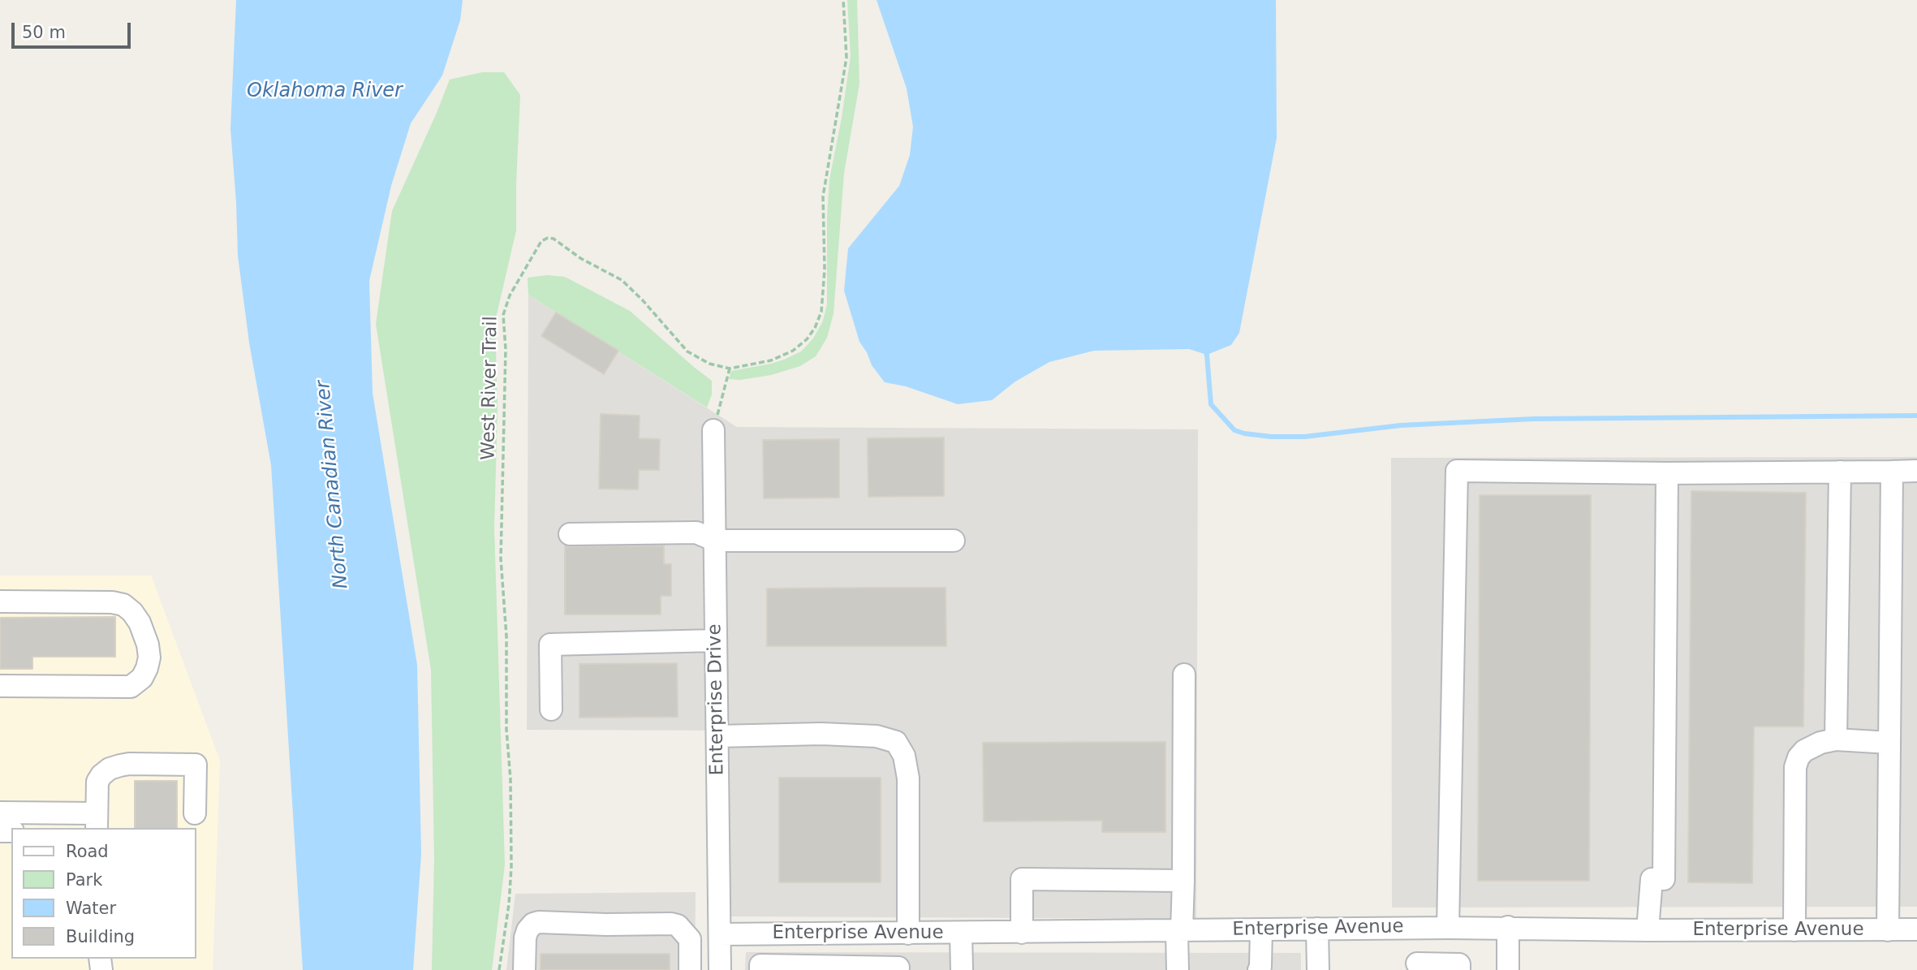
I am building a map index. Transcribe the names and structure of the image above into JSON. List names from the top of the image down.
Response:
{
  "streets": {
    "street": ["Enterprise Drive", "Enterprise Avenue"],
    "path": ["West River Trail"]
  },
  "crossings": [
    ["Enterprise Drive", "Enterprise Avenue"]
  ],
  "water": ["Oklahoma River", "North Canadian River"],
  "legend": [
    "Road",
    "Park",
    "Water",
    "Building"
  ],
  "scale_bar": "50 m"
}
